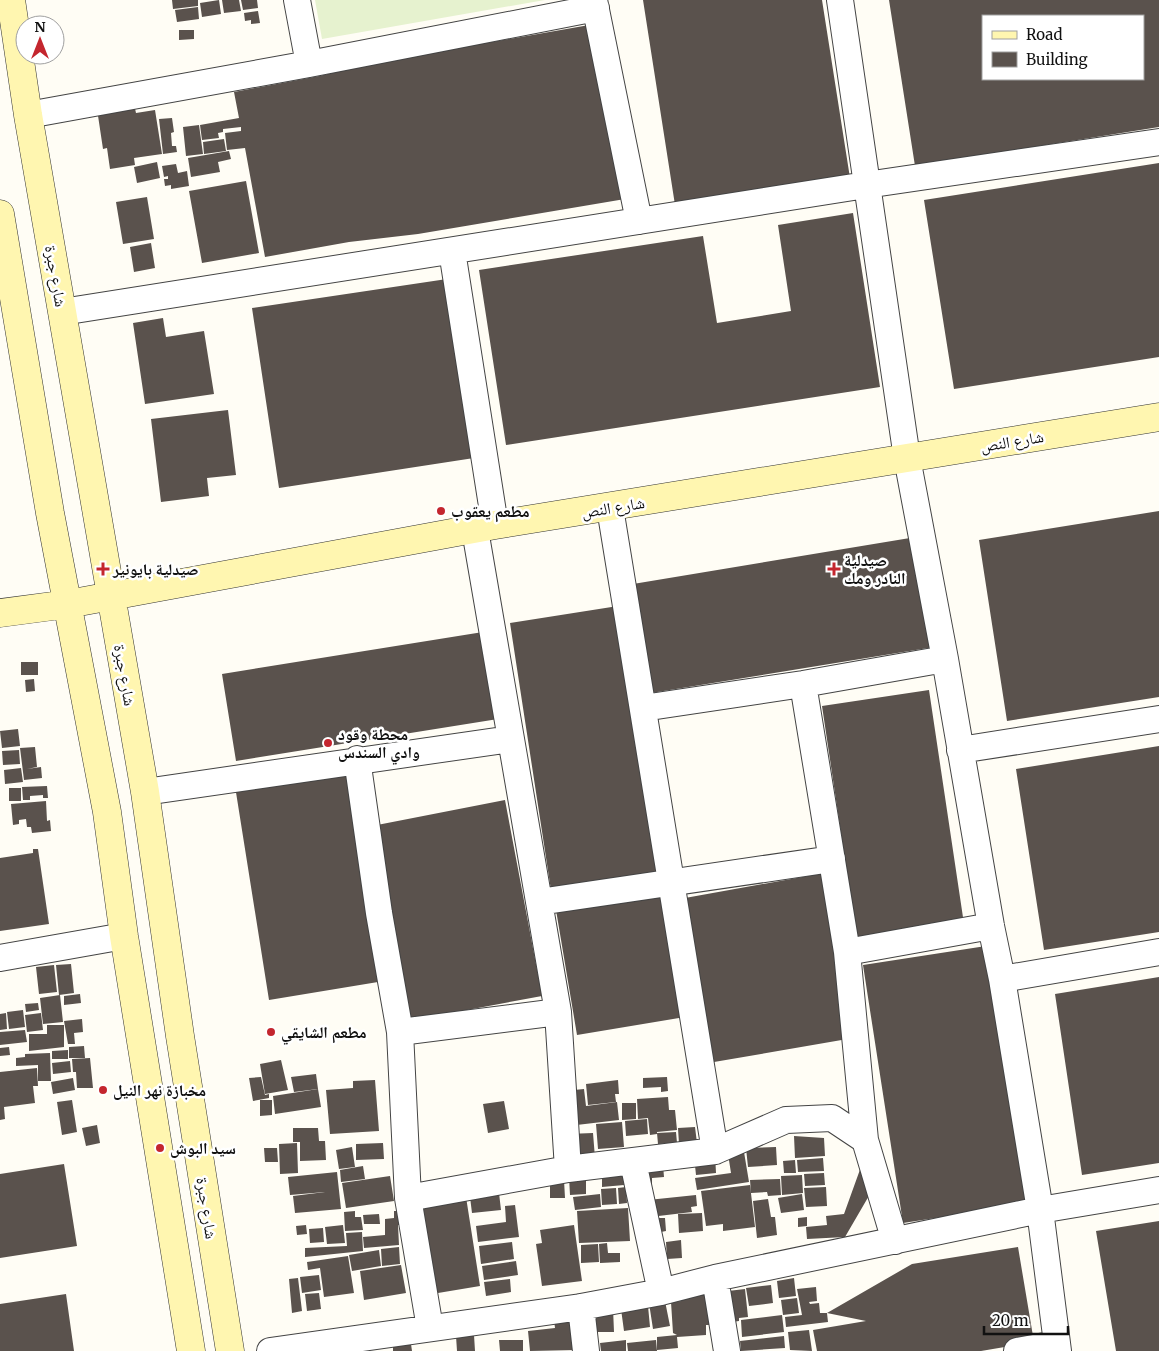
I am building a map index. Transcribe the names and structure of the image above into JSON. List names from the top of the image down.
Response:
{
  "streets": {
    "street": ["شارع جبرة", "شارع النص"]
  },
  "crossings": [
    ["شارع جبرة", "شارع النص"]
  ],
  "places": {
    "other": [
      "مطعم يعقوب",
      "محطة وقود وادي السندس",
      "مطعم الشايقي",
      "مخبازة نهر النيل",
      "سيد البوش"
    ],
    "health": ["صيدلية بايونير", "صيدلية النادر ومك"]
  },
  "legend": ["Road", "Building"],
  "scale_bar": "20 m",
  "north": "top"
}
